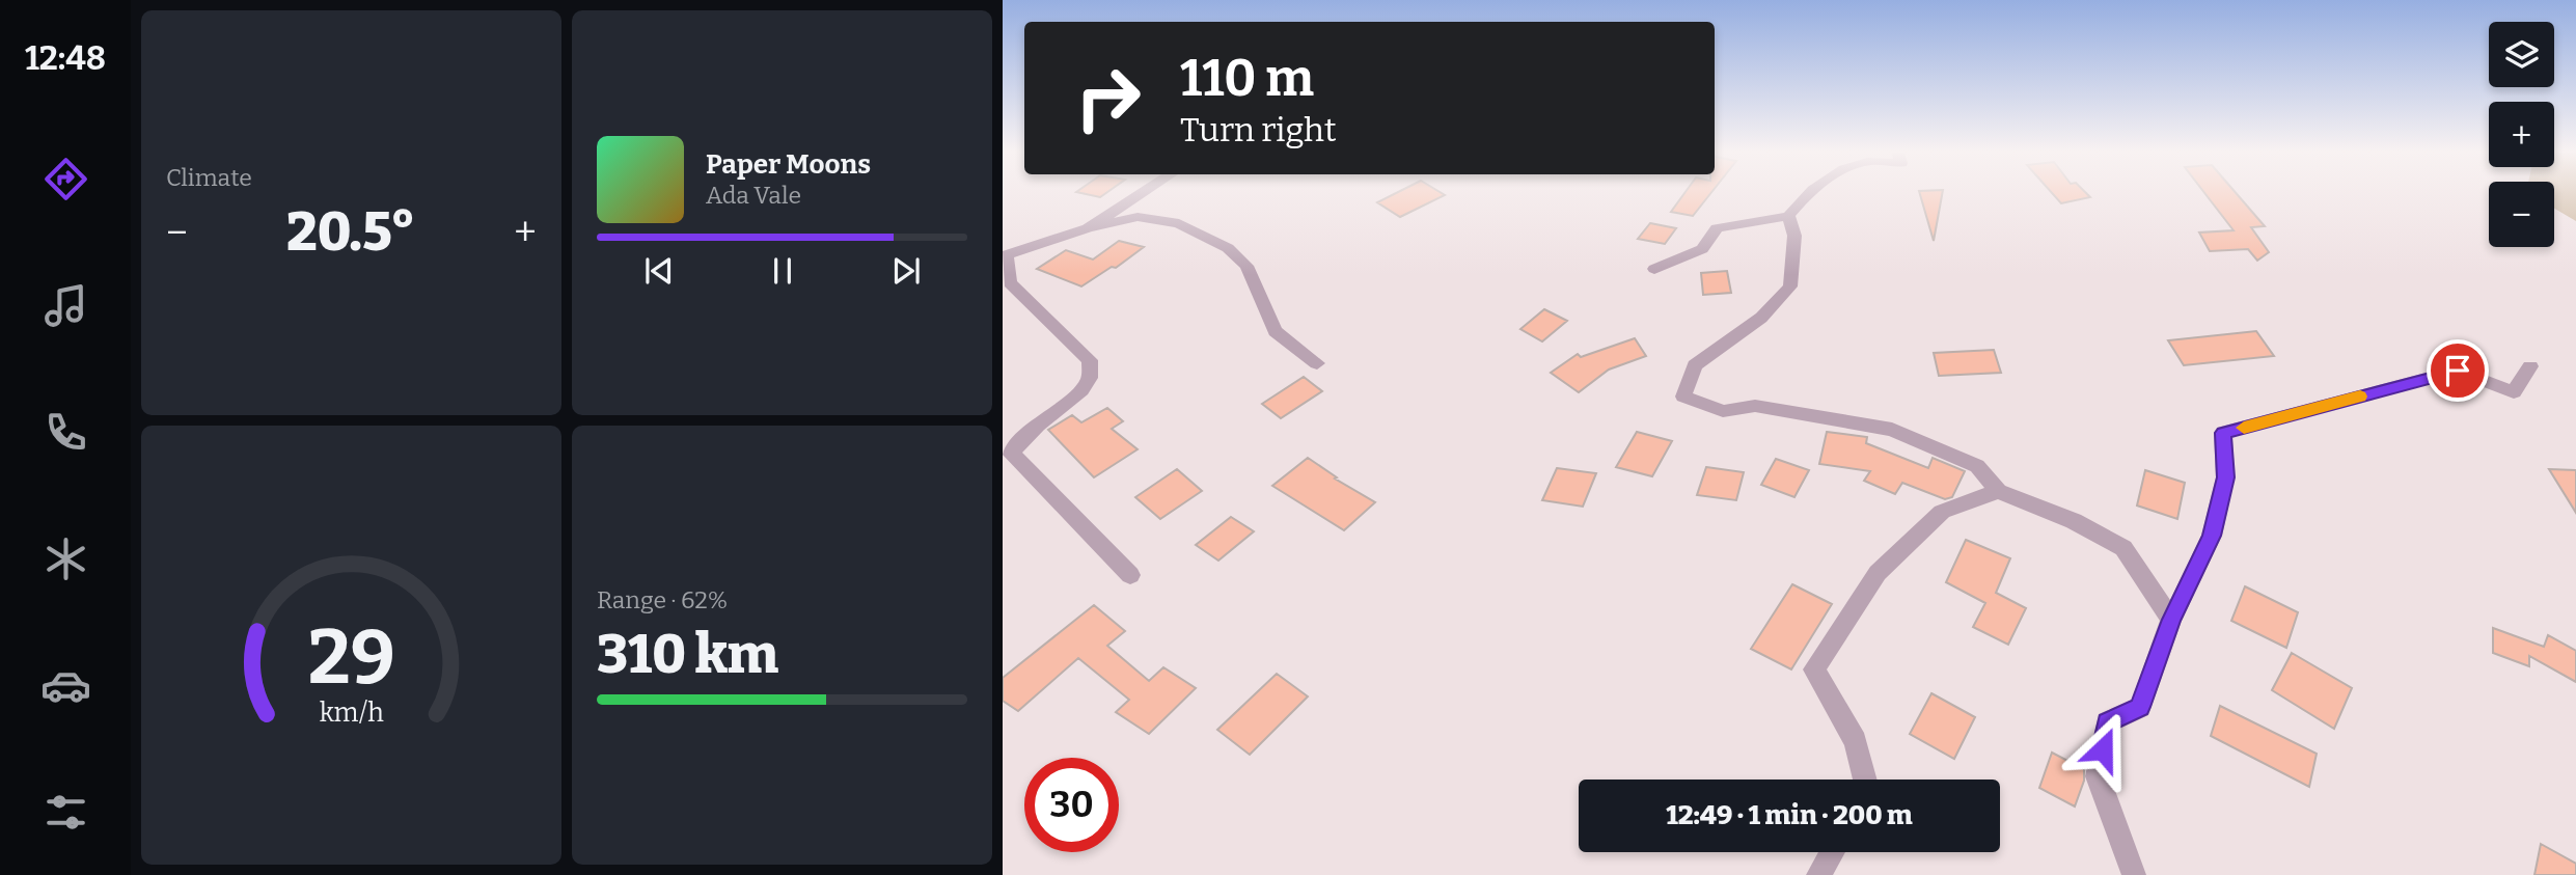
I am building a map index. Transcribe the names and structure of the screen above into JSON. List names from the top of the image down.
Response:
{
  "page": {
    "tabs": "12:48",
    "tile": [
      "Climate",
      ["Range · 62%", "310 km"]
    ],
    "map_buttons": ["+", "−"],
    "turn": ["110 m", "Turn right"],
    "song": ["Paper Moons", "Ada Vale"],
    "heat": ["−", "20.5°", "+"],
    "limit": "30",
    "trip": "12:49 · 1 min · 200 m",
    "gauge": ["29", "km/h"]
  }
}
